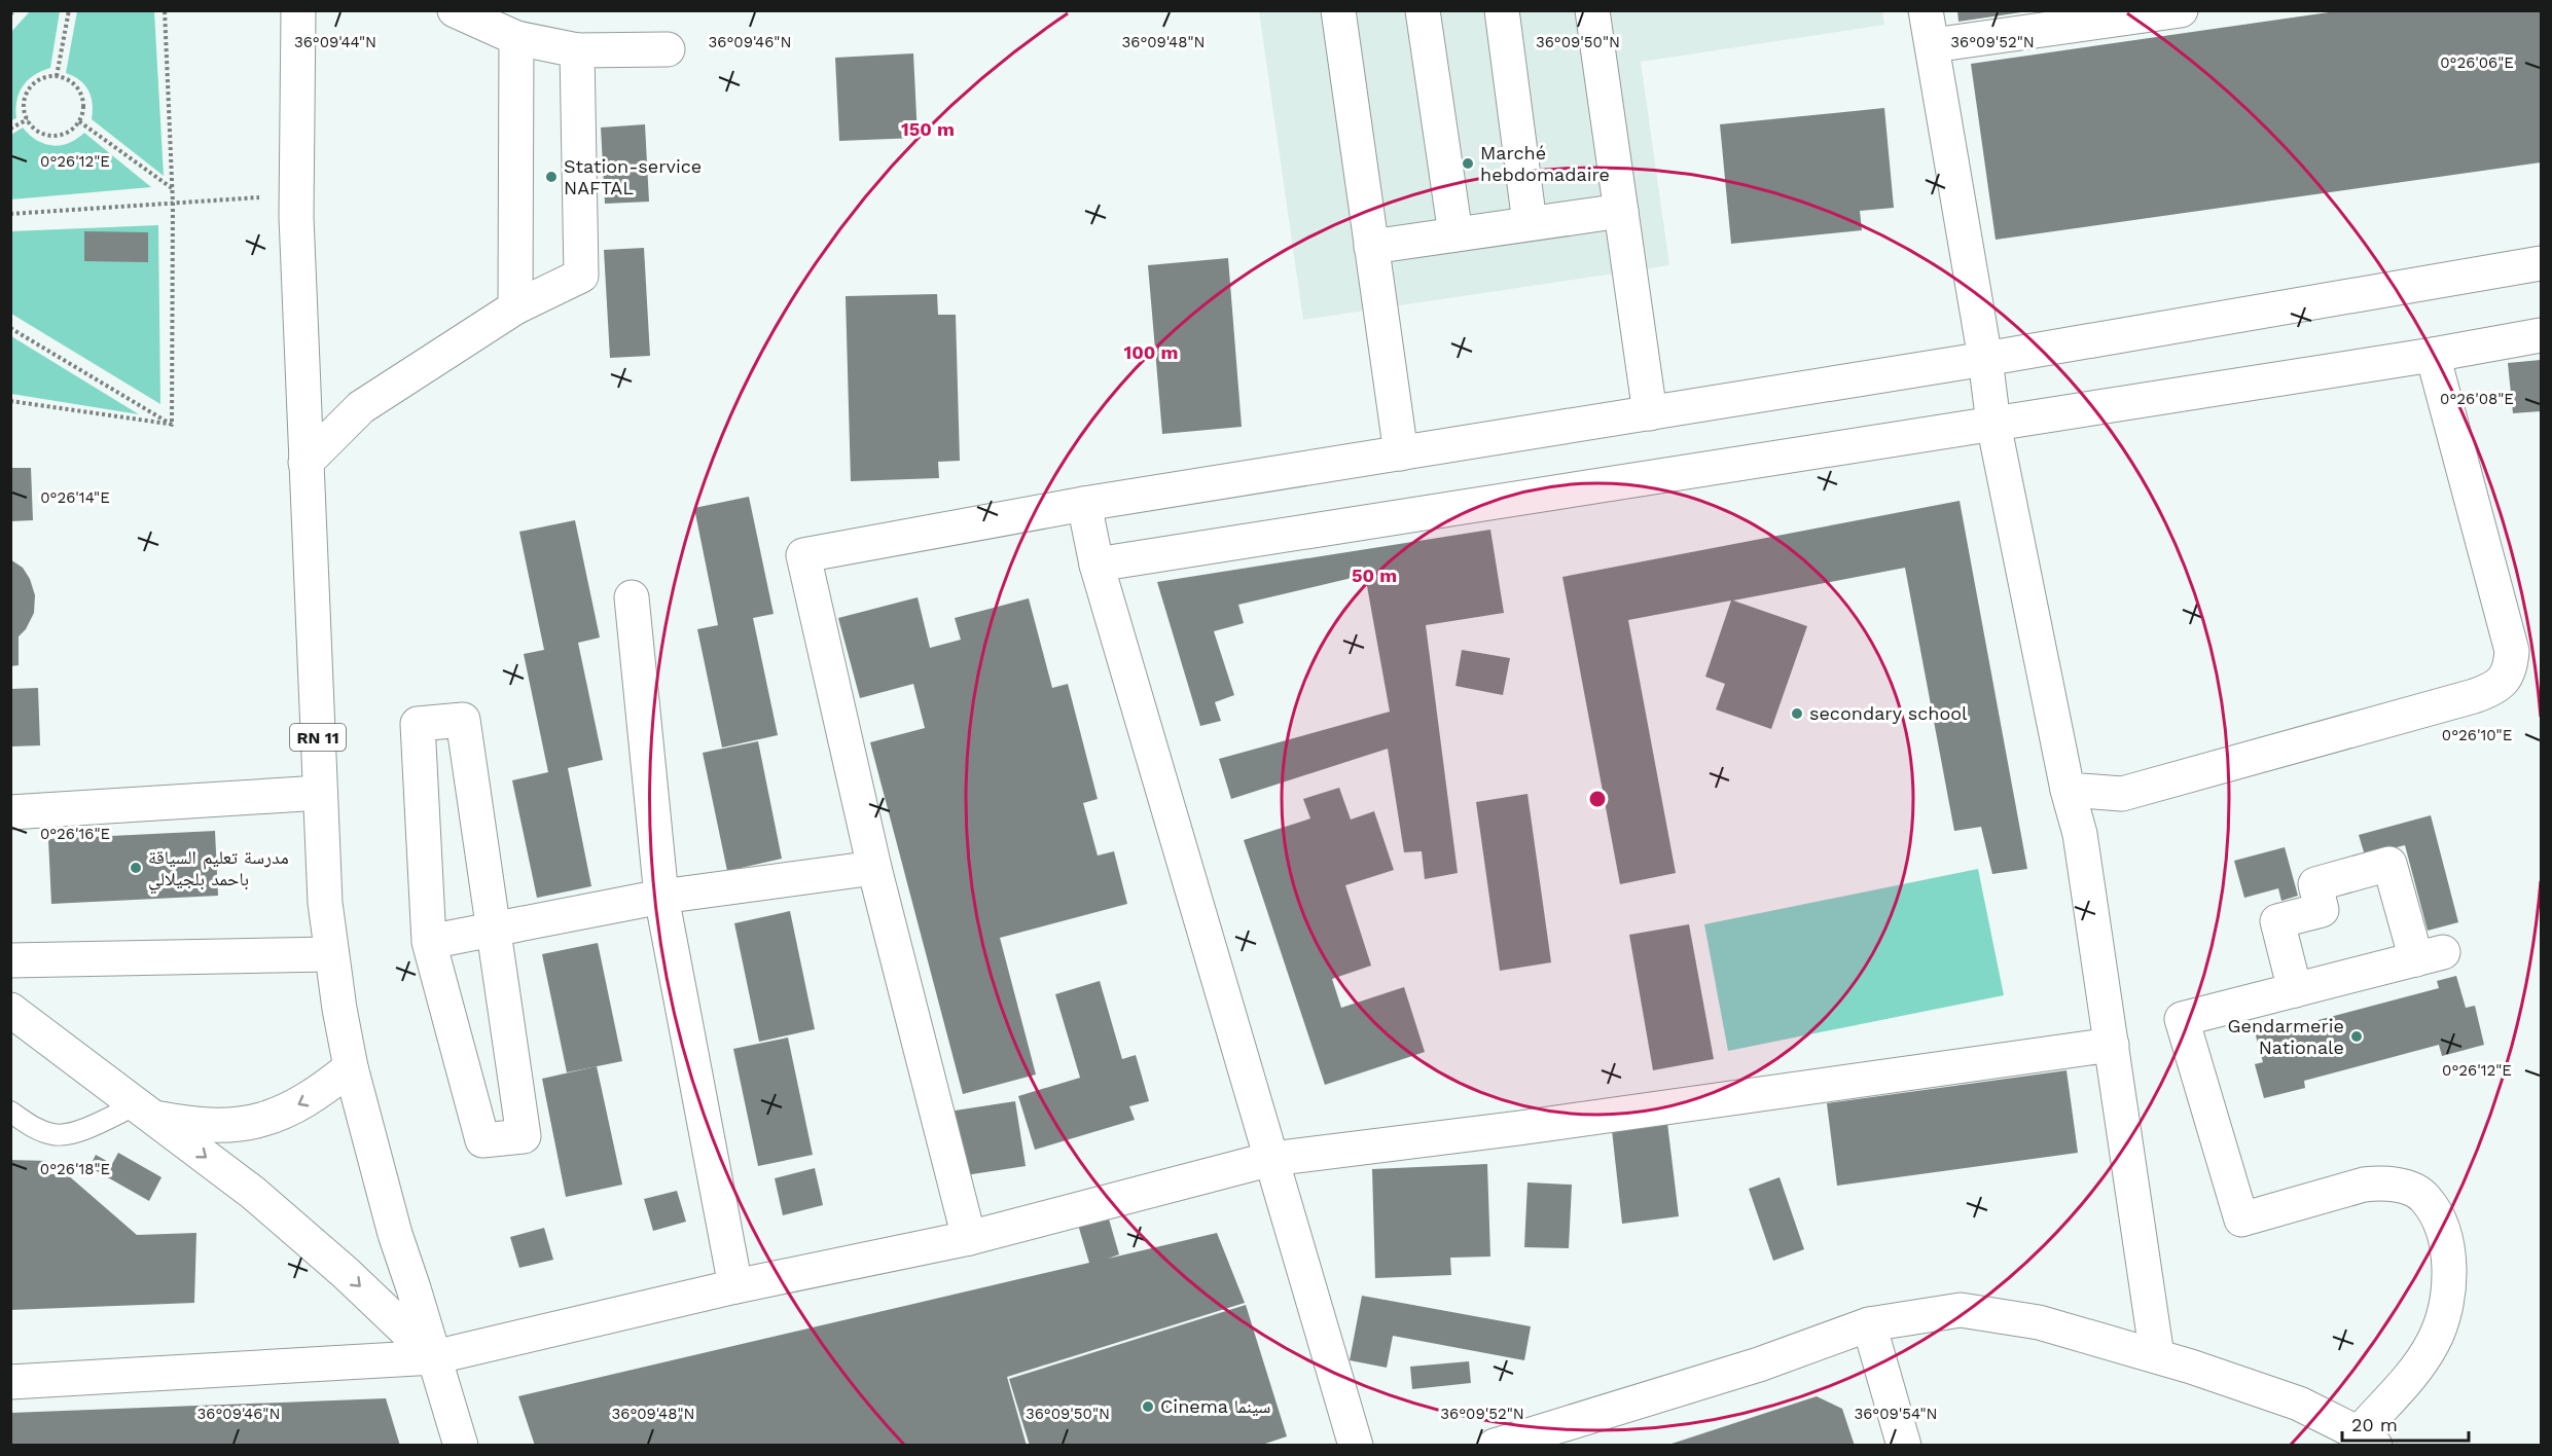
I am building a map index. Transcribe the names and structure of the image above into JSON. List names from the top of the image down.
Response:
{
  "streets": {
    "street": ["RN 11"]
  },
  "places": [
    "Marché hebdomadaire",
    "Station-service NAFTAL",
    "secondary school",
    "مدرسة تعليم السياقة باحمد بلجيلالي",
    "Gendarmerie Nationale",
    "Cinema سينما"
  ],
  "scale_bar": "20 m",
  "coordinates": [
    "36°09'44\"N",
    "36°09'46\"N",
    "36°09'48\"N",
    "36°09'50\"N",
    "36°09'52\"N",
    "0°26'06\"E",
    "0°26'12\"E",
    "0°26'08\"E",
    "0°26'14\"E",
    "0°26'10\"E",
    "0°26'16\"E",
    "0°26'18\"E",
    "36°09'54\"N"
  ],
  "rings": ["150 m", "100 m", "50 m"]
}
